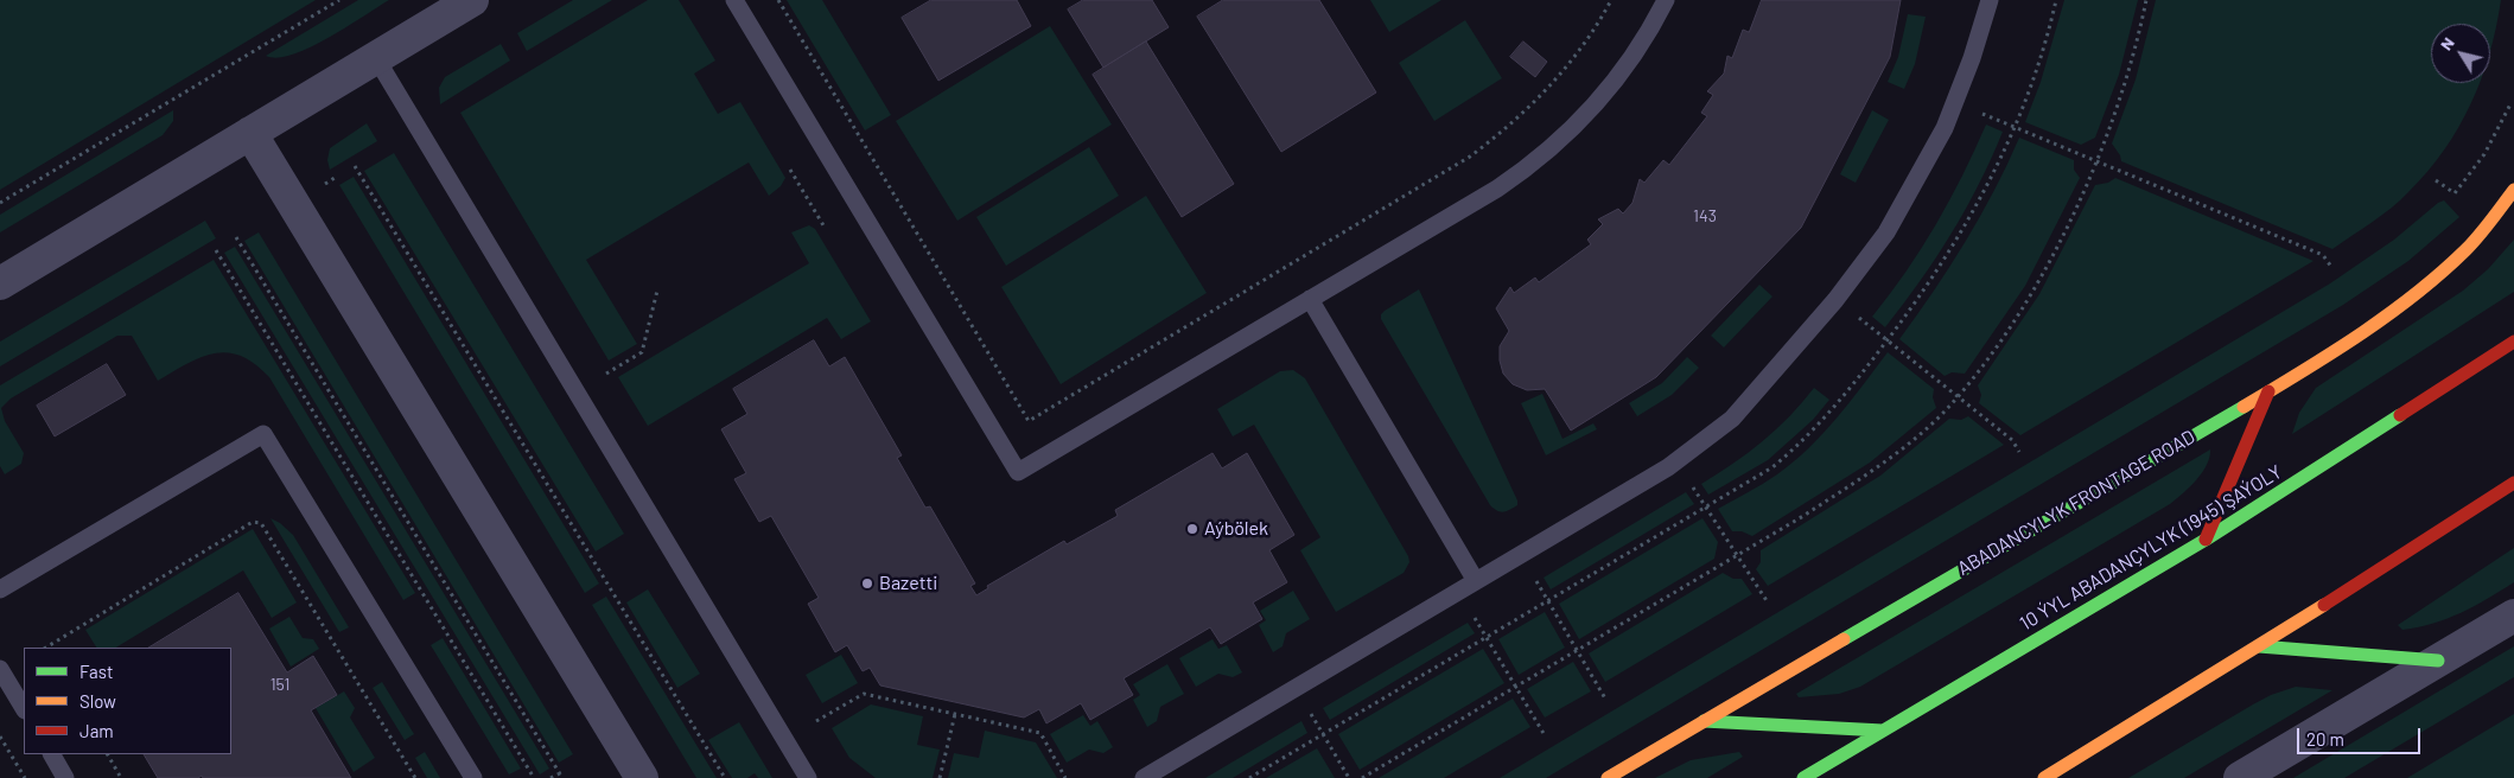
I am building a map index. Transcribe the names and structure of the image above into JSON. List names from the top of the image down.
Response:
{
  "streets": {
    "main road": ["ABADANCYLYK FRONTAGE ROAD", "10 ÝYL ABADANÇYLYK (1945) ŞAÝOLY"]
  },
  "places": ["Aýbölek", "Bazetti"],
  "house_numbers": ["143", "151"],
  "legend": ["Fast", "Slow", "Jam"],
  "scale_bar": "20 m",
  "north": "top left"
}
